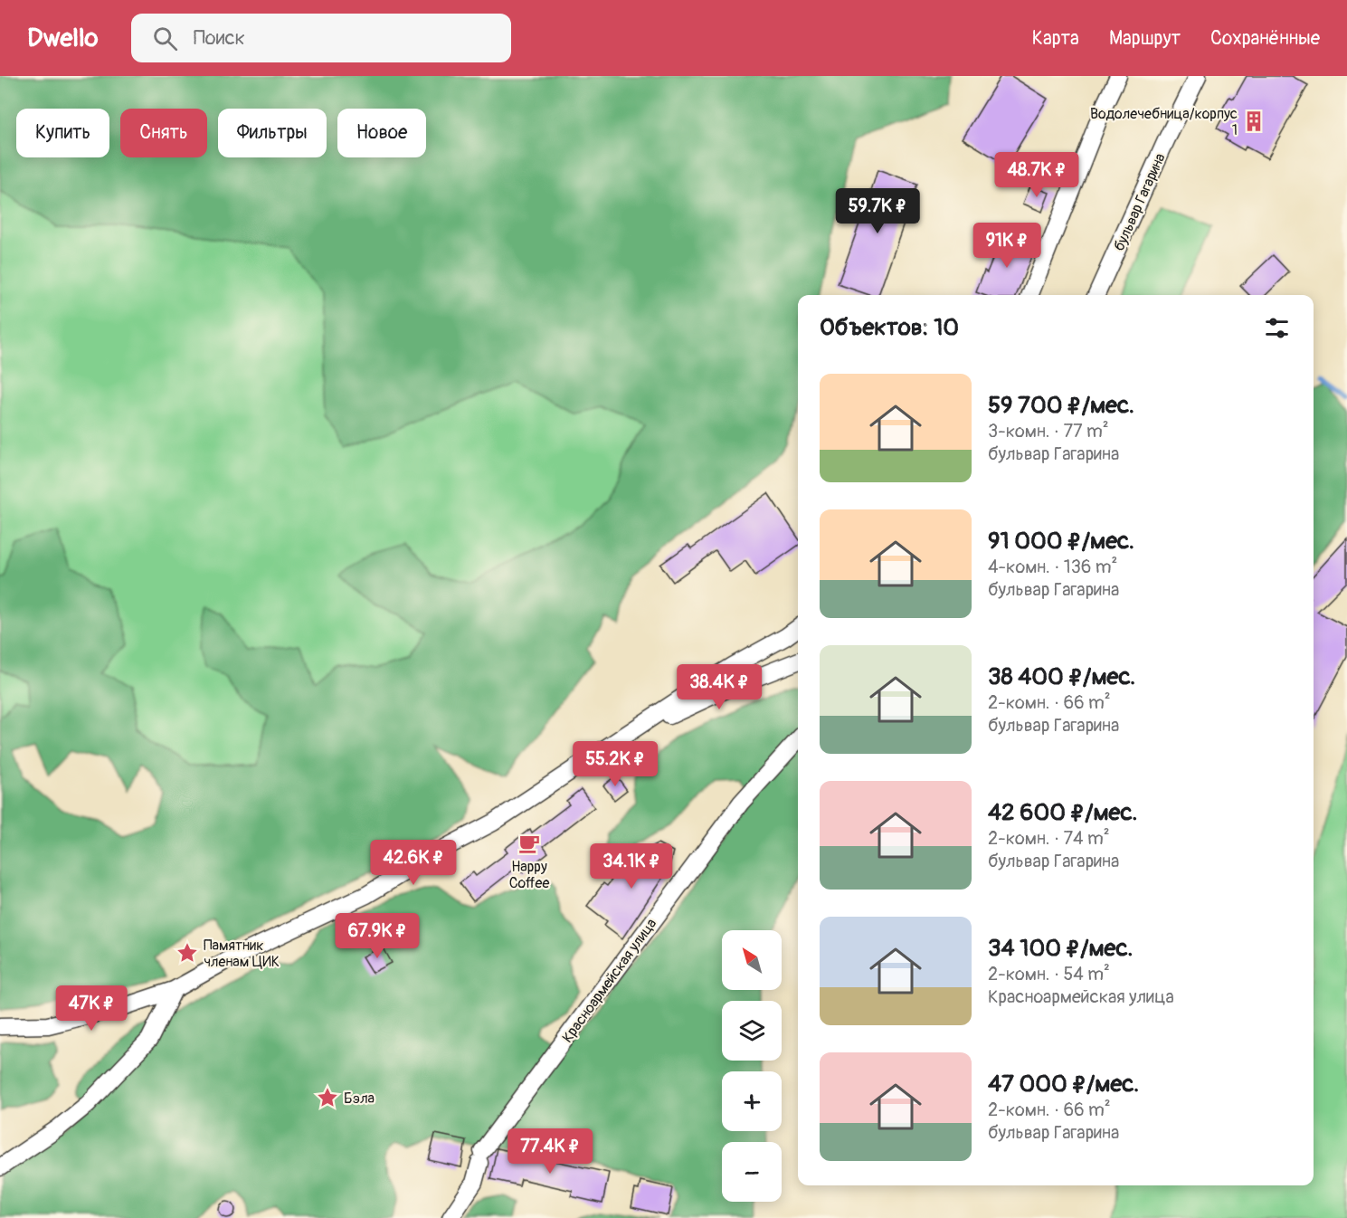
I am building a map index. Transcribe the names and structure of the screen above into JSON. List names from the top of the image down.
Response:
{
  "streets": {
    "street": ["бульвар Гагарина", "Красноармейская улица"]
  },
  "places": {
    "building": ["Водолечебница/корпус 1"],
    "cafe": ["Happy Coffee"],
    "place": ["Памятник членам ЦИК", "Бэла"]
  },
  "north": "top left",
  "page": {
    "header": "Dwello",
    "search": "Поиск",
    "nav": ["Карта", "Маршрут", "Сохранённые"],
    "chip": [
      "Купить",
      "Снять",
      "Фильтры",
      "Новое"
    ],
    "price": [
      "48.7K ₽",
      "59.7K ₽",
      "91K ₽",
      "38.4K ₽",
      "55.2K ₽",
      "42.6K ₽",
      "34.1K ₽",
      "67.9K ₽",
      "47K ₽",
      "77.4K ₽"
    ],
    "heading": "Объектов: 10",
    "list": [
      {
        "name": "59 700 ₽/мес.",
        "note": "3-комн. · 77 m² · бульвар Гагарина"
      },
      {
        "name": "91 000 ₽/мес.",
        "note": "4-комн. · 136 m² · бульвар Гагарина"
      },
      {
        "name": "38 400 ₽/мес.",
        "note": "2-комн. · 66 m² · бульвар Гагарина"
      },
      {
        "name": "42 600 ₽/мес.",
        "note": "2-комн. · 74 m² · бульвар Гагарина"
      },
      {
        "name": "34 100 ₽/мес.",
        "note": "2-комн. · 54 m² · Красноармейская улица"
      },
      {
        "name": "47 000 ₽/мес.",
        "note": "2-комн. · 66 m² · бульвар Гагарина"
      }
    ],
    "map_buttons": ["+", "−"]
  }
}
